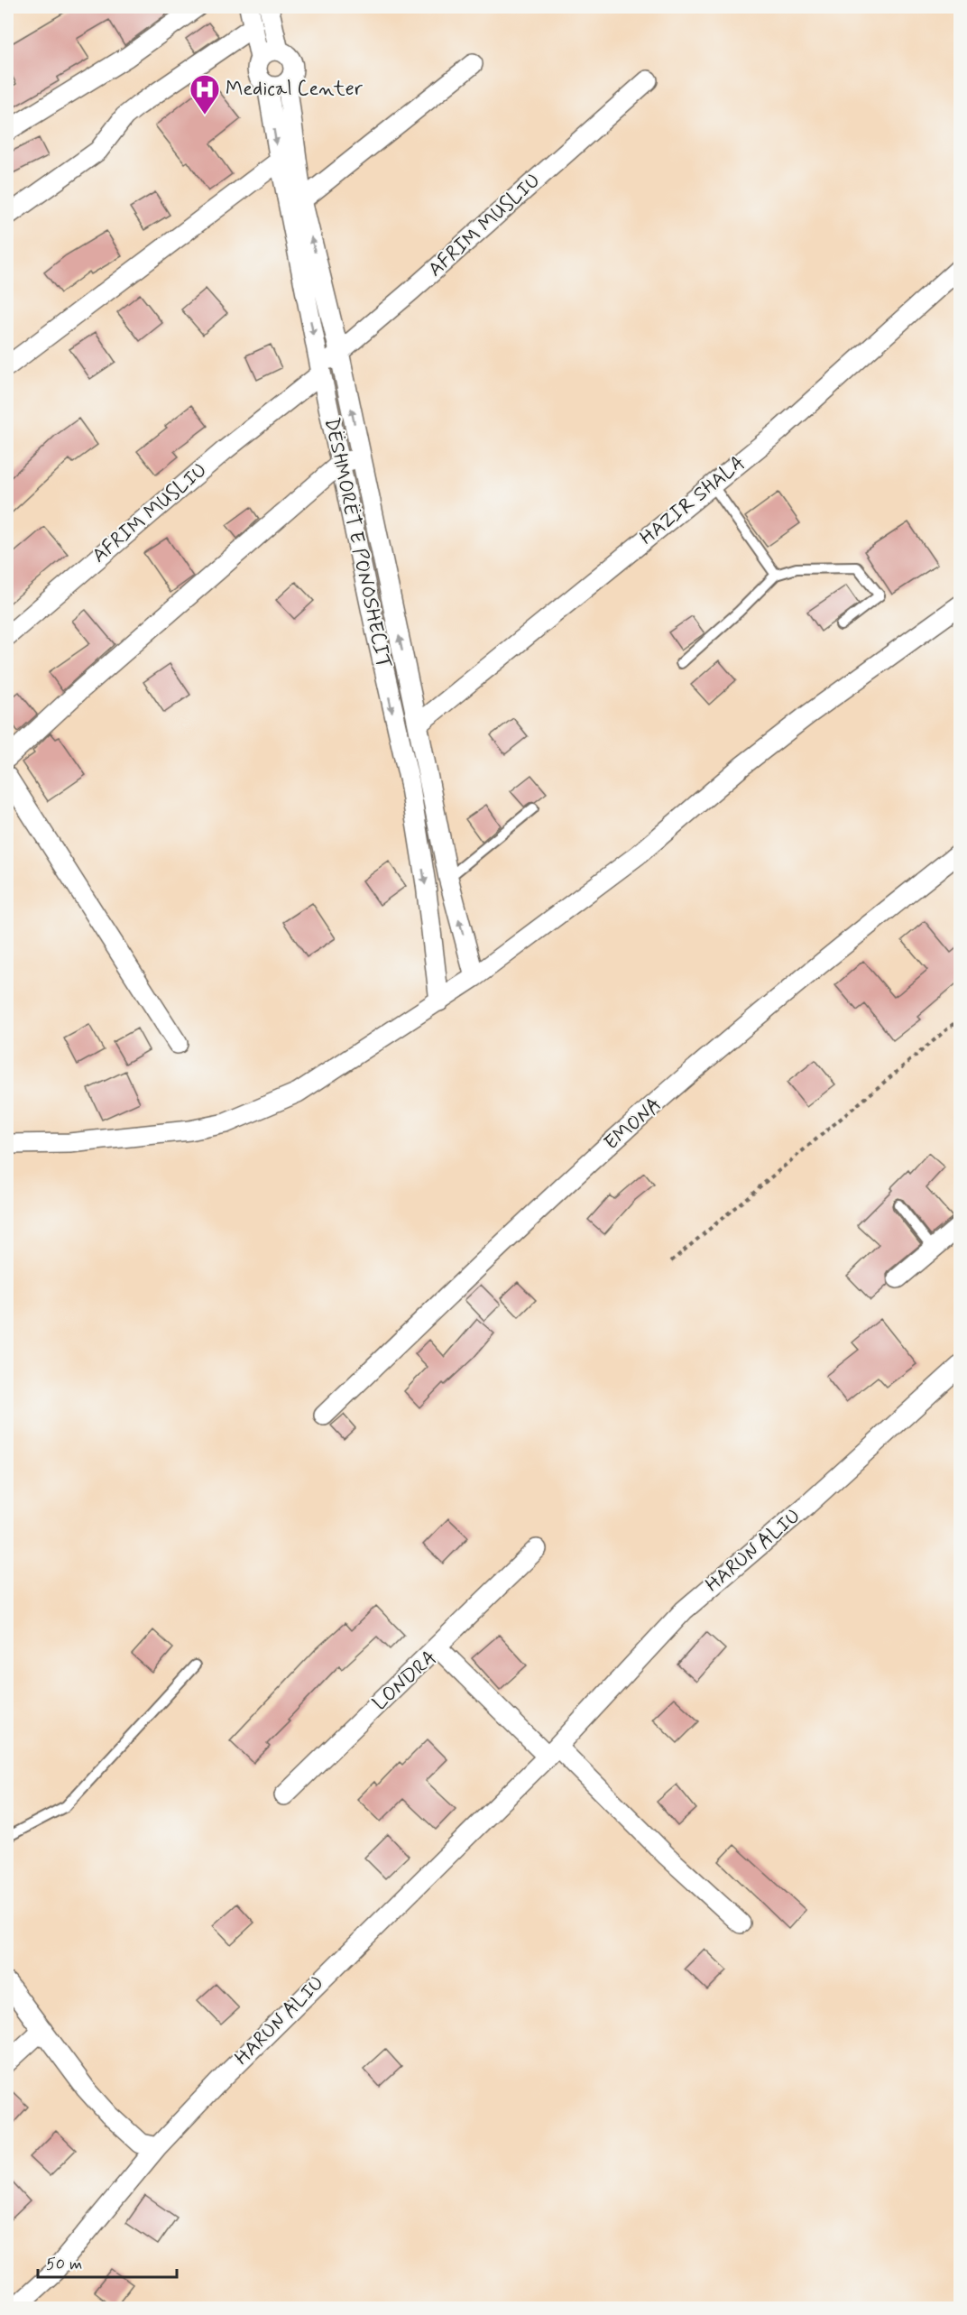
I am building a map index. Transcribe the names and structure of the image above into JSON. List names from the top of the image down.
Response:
{
  "streets": {
    "street": [
      "AFRIM MUSLIU",
      "HAZIR SHALA",
      "DËSHMORËT E PONOSHECIT",
      "EMONA",
      "HARUN ALIU",
      "LONDRA"
    ]
  },
  "crossings": [
    ["AFRIM MUSLIU", "DËSHMORËT E PONOSHECIT"],
    ["HAZIR SHALA", "DËSHMORËT E PONOSHECIT"],
    ["HARUN ALIU", "LONDRA"]
  ],
  "places": {
    "hospital": ["Medical Center"]
  },
  "scale_bar": "50 m"
}
